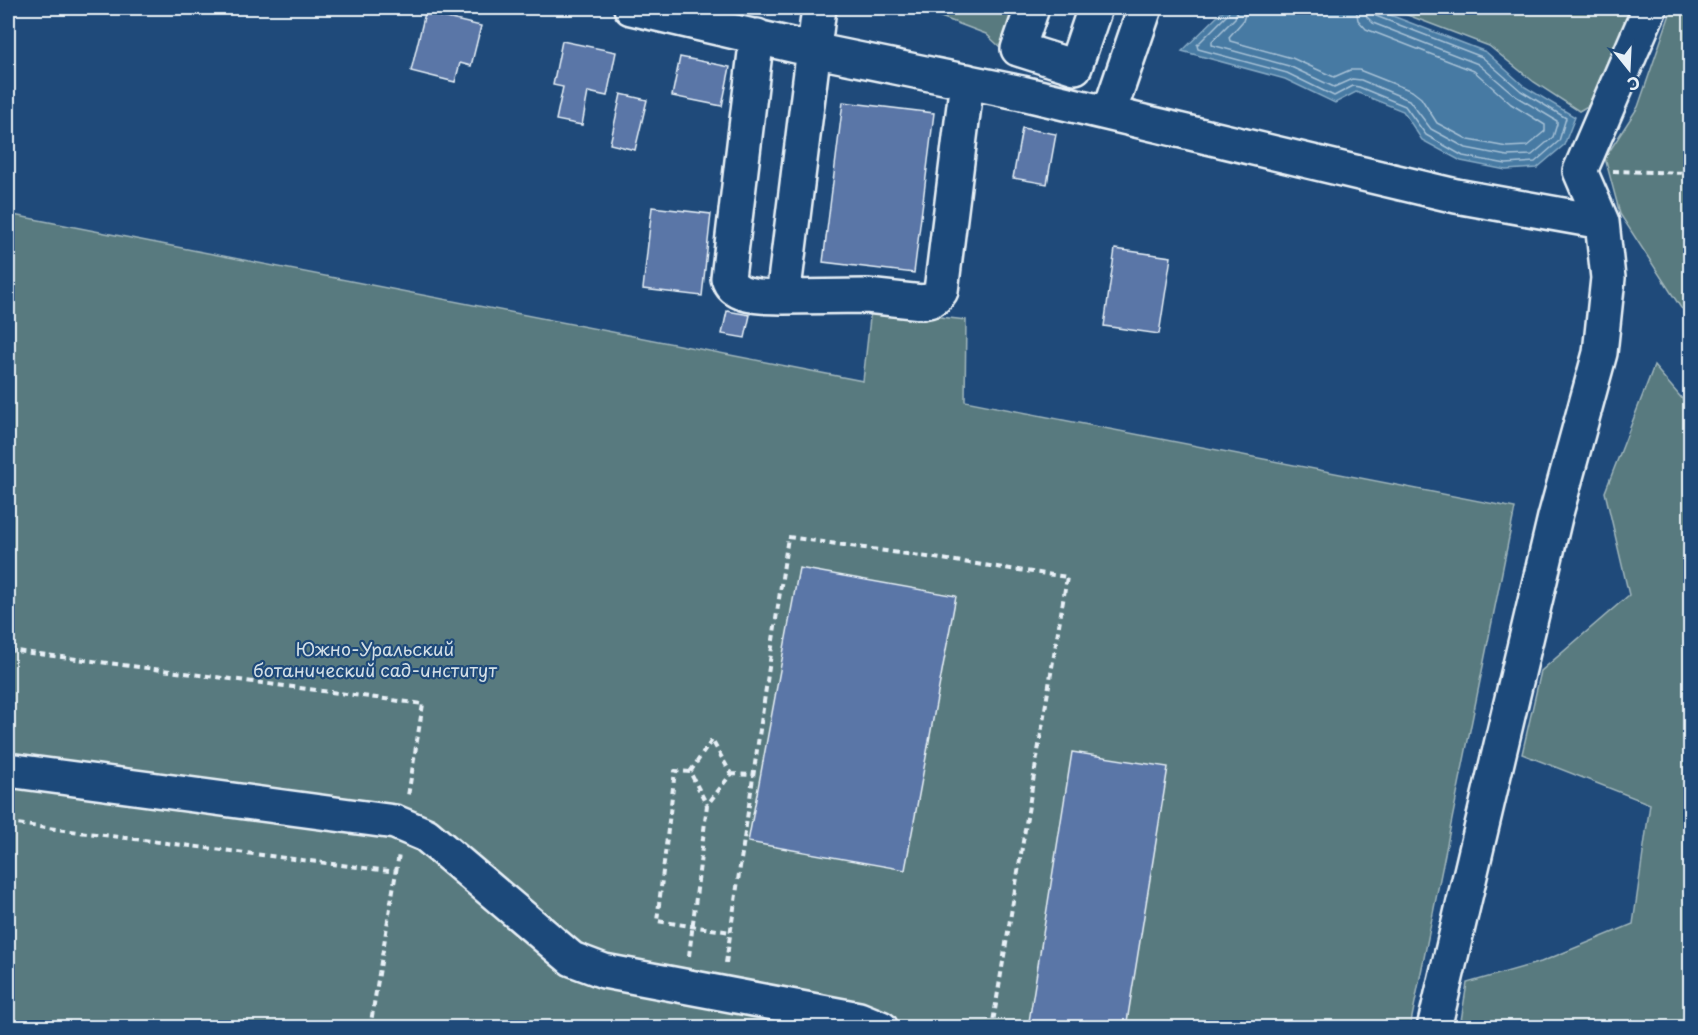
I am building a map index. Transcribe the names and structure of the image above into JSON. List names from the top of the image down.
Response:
{
  "parks": ["Южно-Уральский ботанический сад-институт"],
  "north": "bottom"
}
